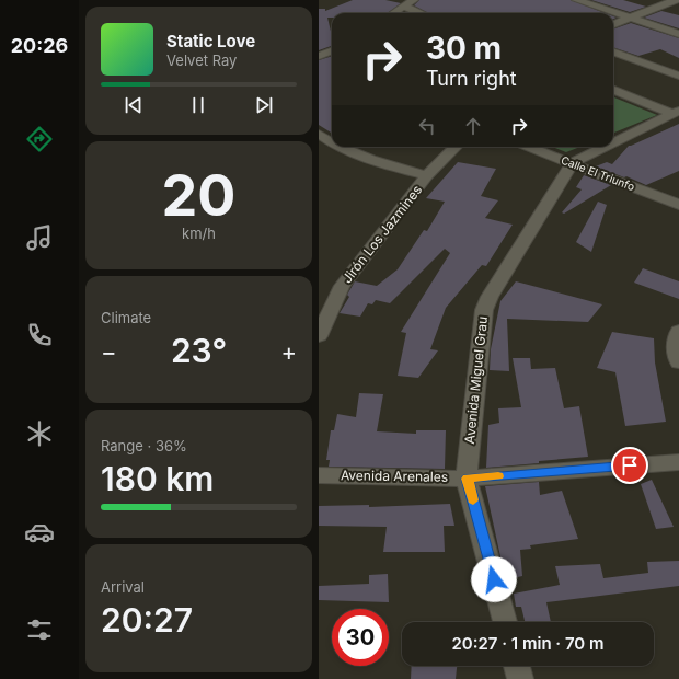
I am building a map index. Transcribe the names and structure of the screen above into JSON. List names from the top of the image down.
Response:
{
  "streets": {
    "street": [
      "Calle El Triunfo",
      "Jirón Los Jazmines",
      "Avenida Miguel Grau",
      "Avenida Arenales"
    ]
  },
  "crossings": [
    ["Calle El Triunfo", "Avenida Miguel Grau"],
    ["Avenida Miguel Grau", "Avenida Arenales"]
  ],
  "page": {
    "tabs": "20:26",
    "turn": ["30 m", "Turn right"],
    "song": ["Static Love", "Velvet Ray"],
    "tile": [
      ["20", "km/h"],
      "Climate",
      ["Range · 36%", "180 km"],
      ["Arrival", "20:27"]
    ],
    "heat": ["−", "23°", "+"],
    "limit": "30",
    "trip": "20:27 · 1 min · 70 m"
  }
}
